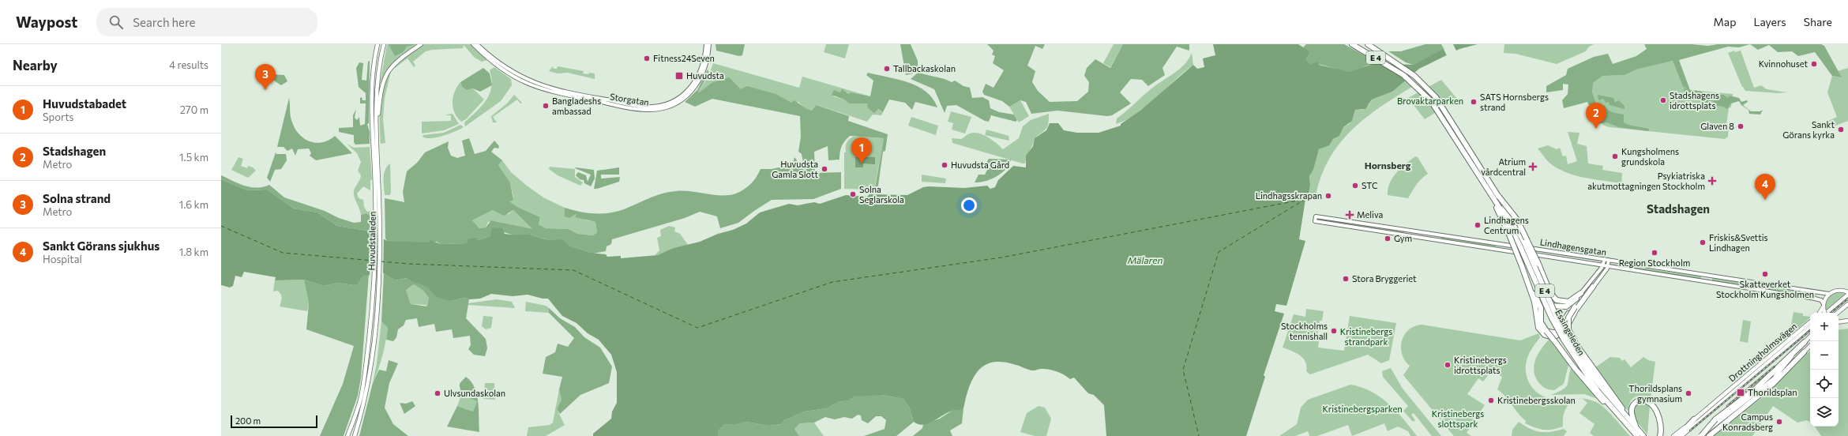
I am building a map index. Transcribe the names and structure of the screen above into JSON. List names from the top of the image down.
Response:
{
  "streets": {
    "highway": ["E 4", "Essingeleden"],
    "main road": ["Huvudstaleden", "Drottningholmsvägen"],
    "street": ["Storgatan", "Lindhagensgatan"]
  },
  "crossings": [
    ["E 4", "Essingeleden"]
  ],
  "districts": ["Hornsberg", "Stadshagen"],
  "water": ["Mälaren"],
  "parks": [
    "Brovaktarparken",
    "Kristinebergs strandpark",
    "Kristinebergsparken",
    "Kristinebergs slottspark"
  ],
  "places": {
    "other": [
      "Fitness24Seven",
      "Kvinnohuset",
      "Tallbackaskolan",
      "Stadshagens idrottsplats",
      "SATS Hornsbergs strand",
      "Bangladeshs ambassad",
      "Glaven 8",
      "Sankt Görans kyrka",
      "Kungsholmens grundskola",
      "Huvudsta Gård",
      "Huvudsta Gamla Slott",
      "STC",
      "Solna Seglarskola",
      "Lindhagsskrapan",
      "Lindhagens Centrum",
      "Gym",
      "Friskis&Svettis Lindhagen",
      "Region Stockholm",
      "Skatteverket Stockholm Kungsholmen",
      "Stora Bryggeriet",
      "Stockholms tennishall",
      "Kristinebergs idrottsplats",
      "Ulvsundaskolan",
      "Thorildsplans gymnasium",
      "Kristinebergsskolan",
      "Campus Konradsberg"
    ],
    "transit": ["Huvudsta", "Thorildsplan"],
    "health": ["Atrium vårdcentral", "Psykiatriska akutmottagningen Stockholm", "Meliva"]
  },
  "scale_bar": "200 m",
  "page": {
    "header": "Waypost",
    "search": "Search here",
    "nav": ["Map", "Layers", "Share"],
    "heading": ["Nearby", "4 results"],
    "pins": [
      "3",
      "2",
      "1",
      "4"
    ],
    "list": [
      {
        "mark": "1",
        "name": "Huvudstabadet",
        "note": "Sports",
        "value": "270 m"
      },
      {
        "mark": "2",
        "name": "Stadshagen",
        "note": "Metro",
        "value": "1.5 km"
      },
      {
        "mark": "3",
        "name": "Solna strand",
        "note": "Metro",
        "value": "1.6 km"
      },
      {
        "mark": "4",
        "name": "Sankt Görans sjukhus",
        "note": "Hospital",
        "value": "1.8 km"
      }
    ],
    "map_buttons": ["+", "−"],
    "scale": "200 m"
  }
}
